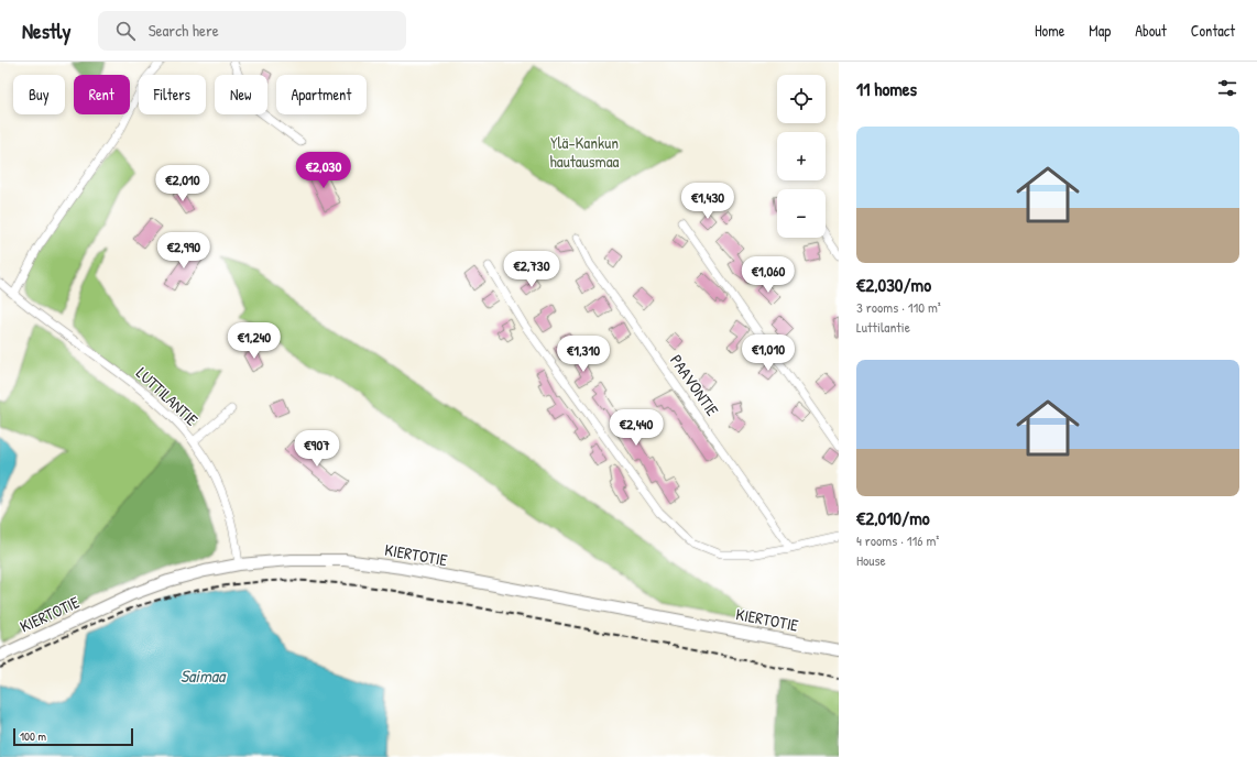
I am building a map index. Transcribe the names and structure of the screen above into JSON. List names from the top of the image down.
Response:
{
  "streets": {
    "street": ["PAAVONTIE", "LUTTILANTIE", "KIERTOTIE"]
  },
  "crossings": [
    ["LUTTILANTIE", "KIERTOTIE"]
  ],
  "water": ["Saimaa"],
  "parks": ["Ylä-Kankun hautausmaa"],
  "scale_bar": "100 m",
  "page": {
    "header": "Nestly",
    "search": "Search here",
    "nav": [
      "Home",
      "Map",
      "About",
      "Contact"
    ],
    "heading": "11 homes",
    "map_buttons": ["+", "−"],
    "chip": [
      "Buy",
      "Rent",
      "Filters",
      "New",
      "Apartment"
    ],
    "list": [
      {
        "name": "€2,030/mo",
        "note": "3 rooms · 110 m² · Luttilantie"
      },
      {
        "name": "€2,010/mo",
        "note": "4 rooms · 116 m² · House"
      }
    ],
    "price": [
      "€2,030",
      "€2,010",
      "€1,430",
      "€2,990",
      "€2,730",
      "€1,060",
      "€1,240",
      "€1,010",
      "€1,310",
      "€2,440",
      "€907"
    ],
    "scale": "100 m"
  }
}
